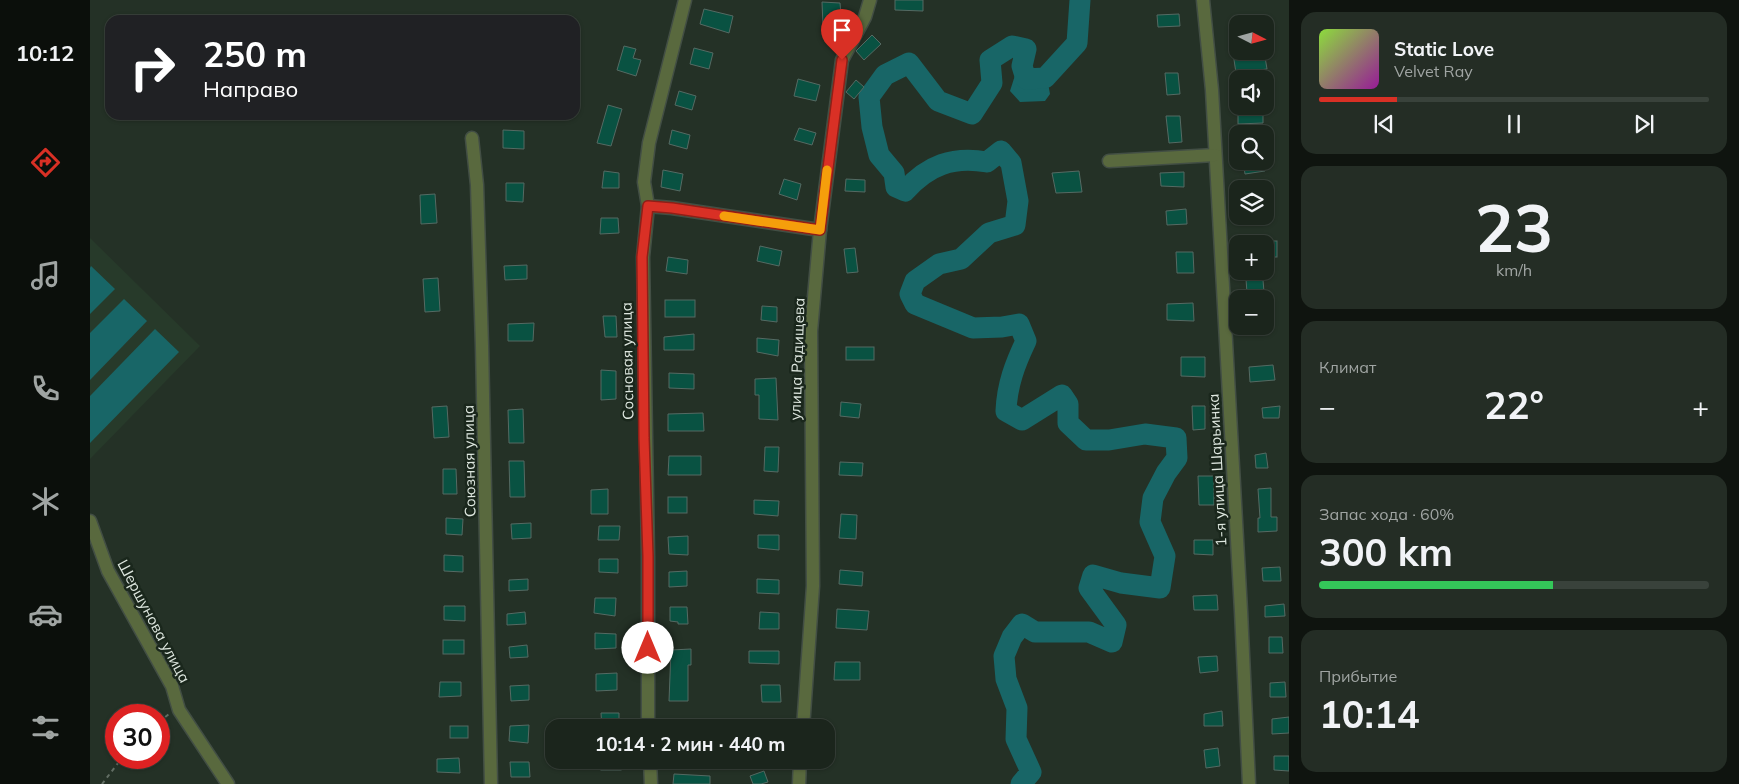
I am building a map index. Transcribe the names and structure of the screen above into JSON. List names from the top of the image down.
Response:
{
  "streets": {
    "street": [
      "улица Радищева",
      "Сосновая улица",
      "Союзная улица",
      "1-я улица Шарьинка",
      "Шершунова улица"
    ]
  },
  "north": "right",
  "page": {
    "tabs": "10:12",
    "map_buttons": ["+", "−"],
    "turn": ["250 m", "Направо"],
    "song": ["Static Love", "Velvet Ray"],
    "tile": [
      ["23", "km/h"],
      "Климат",
      ["Запас хода · 60%", "300 km"],
      ["Прибытие", "10:14"]
    ],
    "heat": ["−", "22°", "+"],
    "limit": "30",
    "trip": "10:14 · 2 мин · 440 m"
  }
}
